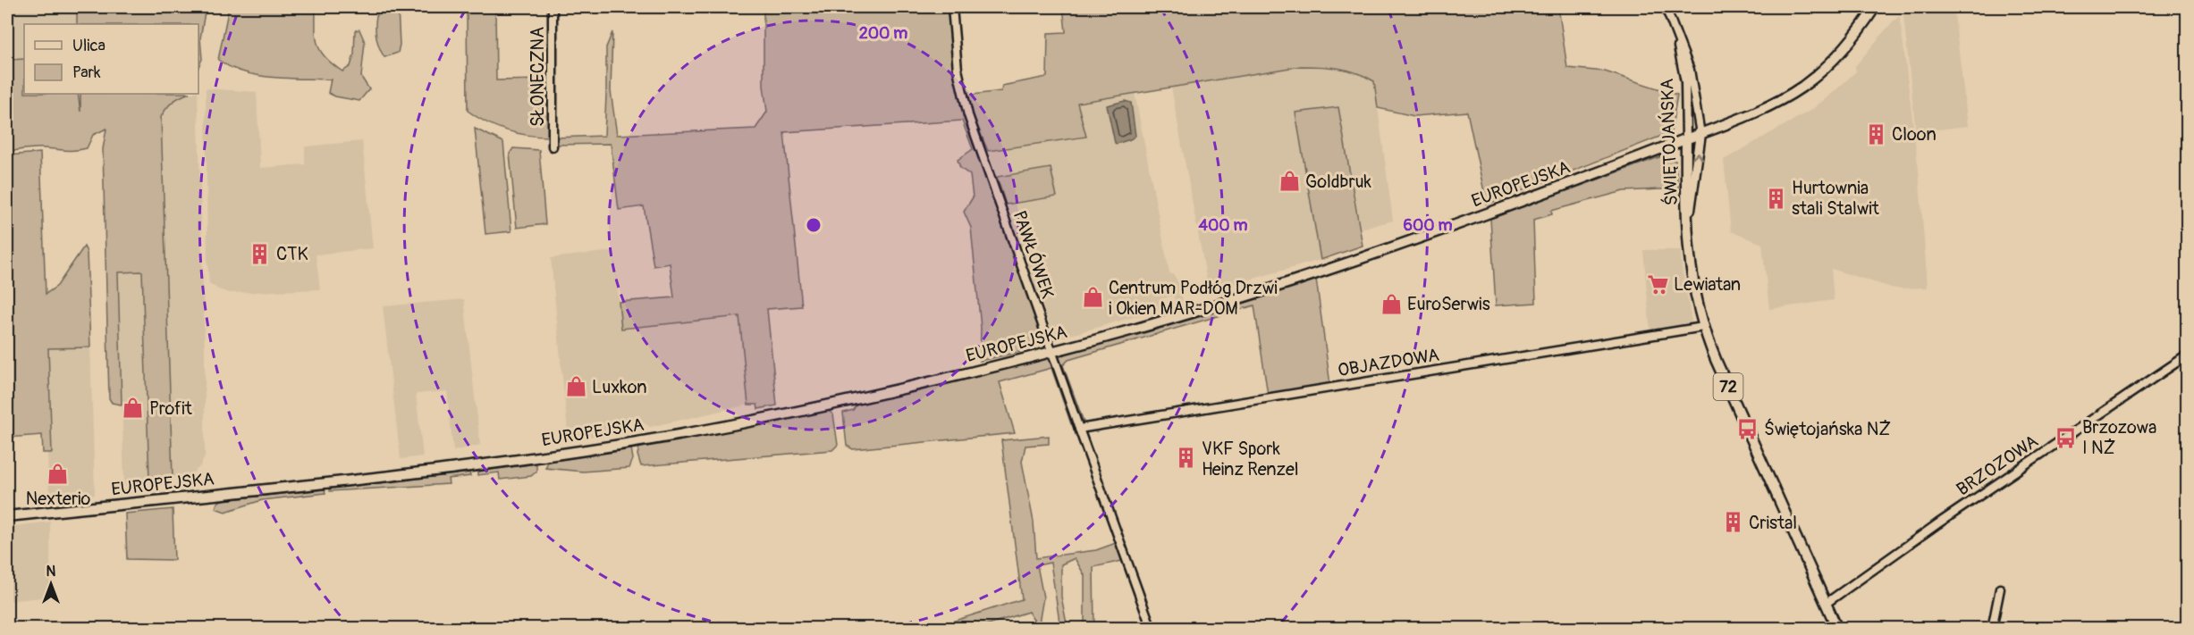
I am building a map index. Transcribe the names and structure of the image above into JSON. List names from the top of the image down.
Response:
{
  "streets": {
    "main road": ["ŚWIĘTOJAŃSKA", "EUROPEJSKA", "72"],
    "street": [
      "SŁONECZNA",
      "PAWŁÓWEK",
      "OBJAZDOWA",
      "BRZOZOWA"
    ]
  },
  "crossings": [
    ["ŚWIĘTOJAŃSKA", "EUROPEJSKA"],
    ["ŚWIĘTOJAŃSKA", "OBJAZDOWA"],
    ["ŚWIĘTOJAŃSKA", "72"],
    ["ŚWIĘTOJAŃSKA", "BRZOZOWA"],
    ["EUROPEJSKA", "PAWŁÓWEK"],
    ["PAWŁÓWEK", "OBJAZDOWA"],
    ["72", "BRZOZOWA"]
  ],
  "places": {
    "building": [
      "Cloon",
      "Hurtownia stali Stalwit",
      "CTK",
      "VKF Spork Heinz Renzel",
      "Cristal"
    ],
    "shop": [
      "Goldbruk",
      "Centrum Podłóg Drzwi i Okien MAR-DOM",
      "EuroSerwis",
      "Luxkon",
      "Profit",
      "Nexterio"
    ],
    "supermarket": ["Lewiatan"],
    "bus stop": ["Świętojańska NŻ", "Brzozowa I NŻ"]
  },
  "legend": ["Ulica", "Park"],
  "north": "top",
  "rings": ["200 m", "400 m", "600 m"]
}
